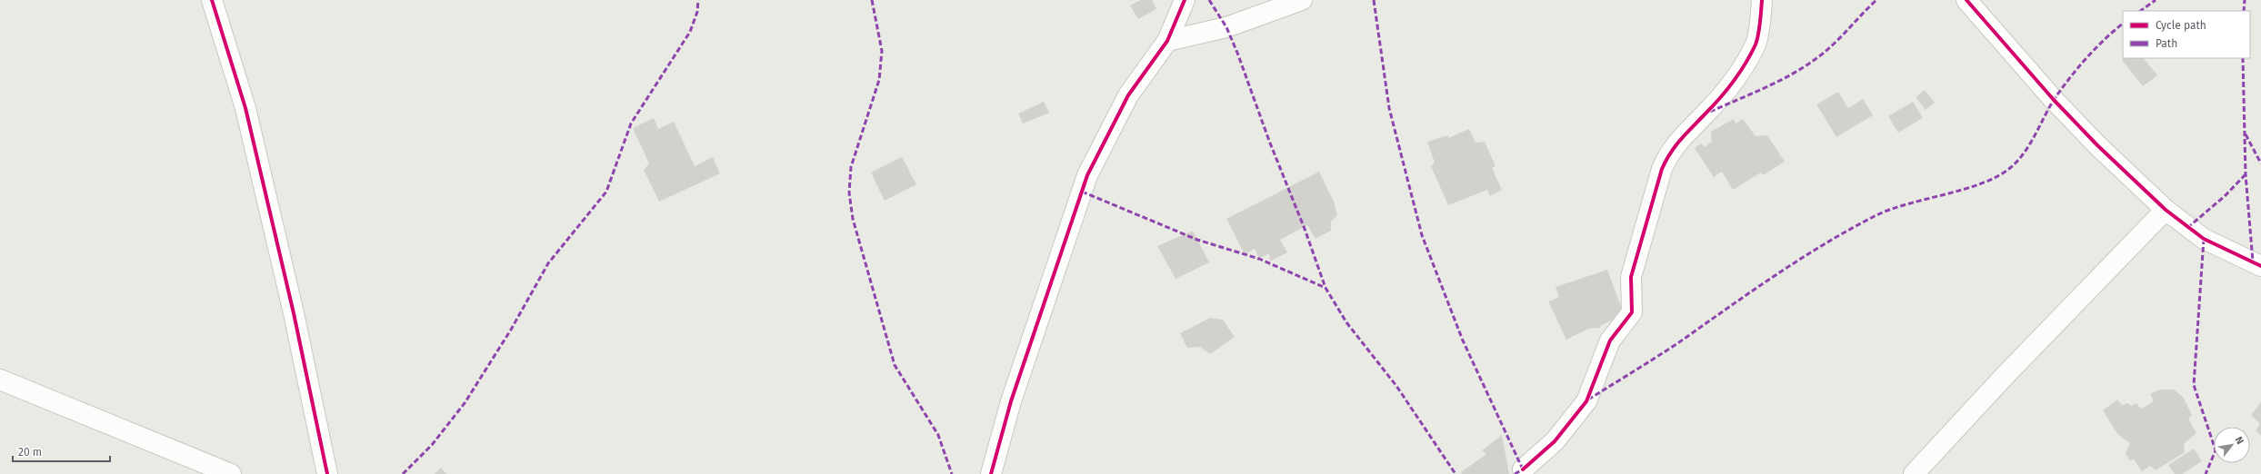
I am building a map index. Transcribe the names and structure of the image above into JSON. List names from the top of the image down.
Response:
{
  "legend": ["Cycle path", "Path"],
  "scale_bar": "20 m",
  "north": "top right"
}
